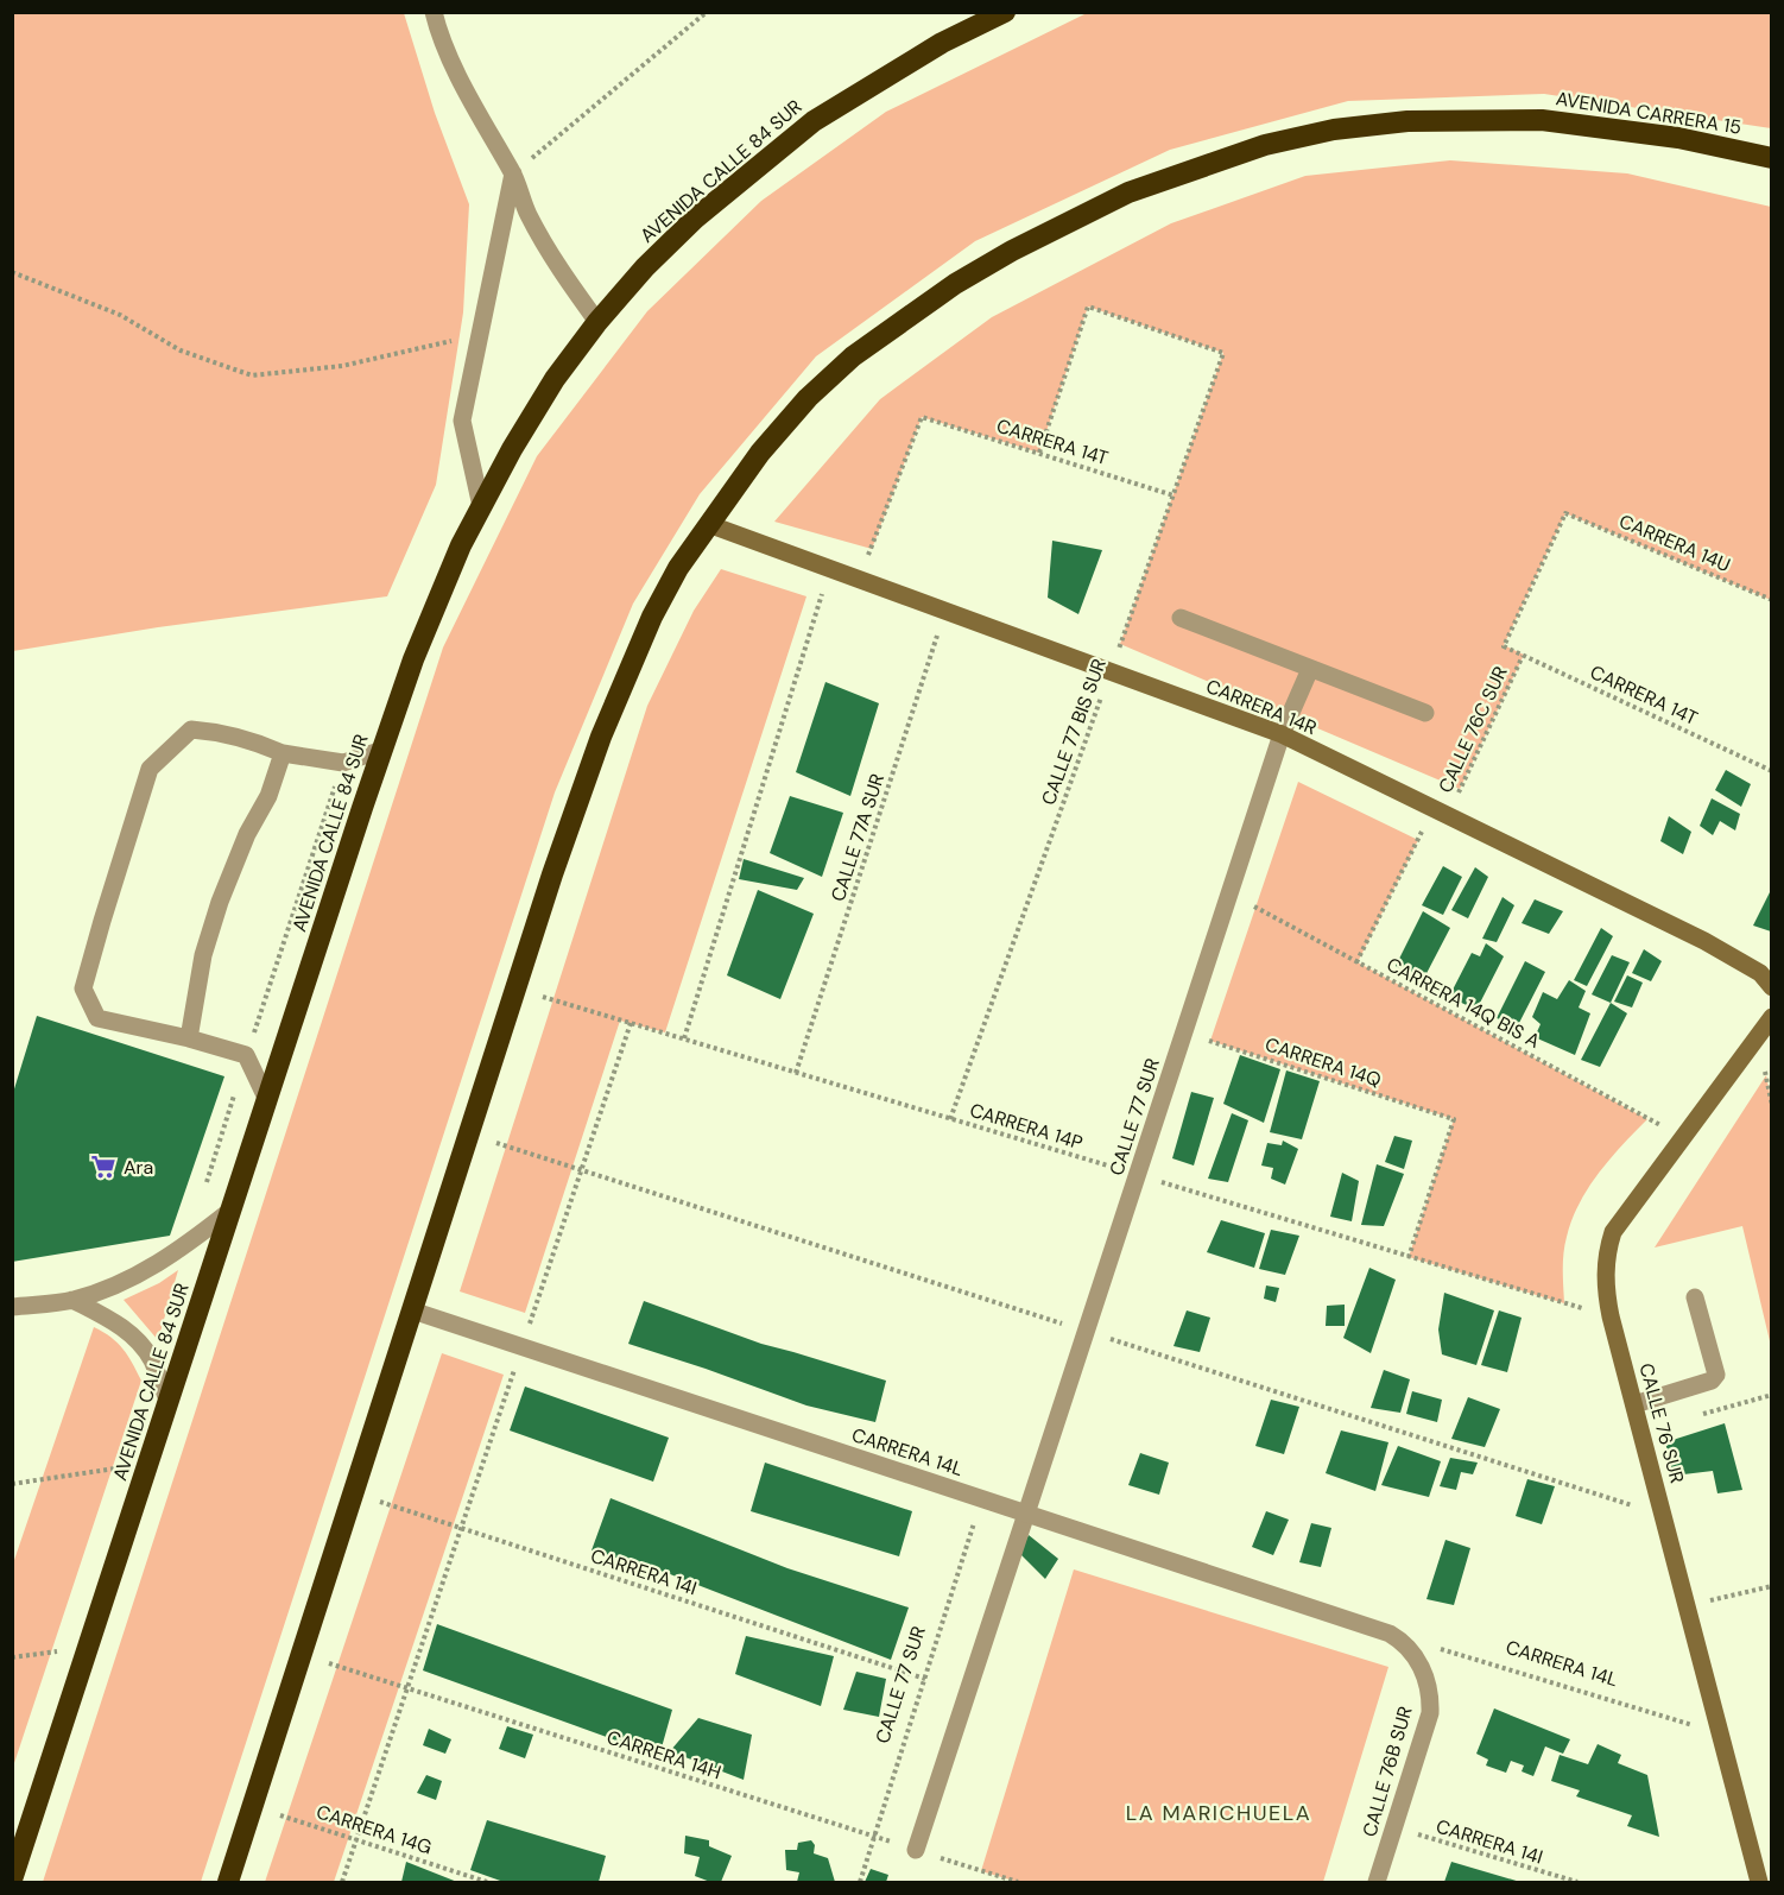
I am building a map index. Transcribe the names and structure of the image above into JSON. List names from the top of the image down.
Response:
{
  "streets": {
    "highway": ["AVENIDA CARRERA 15", "AVENIDA CALLE 84 SUR"],
    "street": [
      "CARRERA 14R",
      "CALLE 77 SUR",
      "CALLE 76 SUR",
      "CARRERA 14L",
      "CALLE 76B SUR"
    ],
    "path": [
      "CARRERA 14T",
      "CARRERA 14U",
      "CALLE 76C SUR",
      "CALLE 77 BIS SUR",
      "CALLE 77A SUR",
      "CARRERA 14Q BIS A",
      "CARRERA 14Q",
      "CARRERA 14P",
      "CARRERA 14I",
      "CARRERA 14H",
      "CARRERA 14G"
    ]
  },
  "crossings": [
    ["AVENIDA CARRERA 15", "CARRERA 14R"],
    ["CARRERA 14T", "CARRERA 14R"],
    ["CARRERA 14T", "CALLE 76C SUR"],
    ["CARRERA 14T", "CALLE 77 BIS SUR"],
    ["CARRERA 14U", "CALLE 76C SUR"],
    ["CARRERA 14R", "CALLE 76C SUR"],
    ["CARRERA 14R", "CALLE 77 BIS SUR"],
    ["CARRERA 14R", "CALLE 77A SUR"],
    ["CARRERA 14R", "CALLE 77 SUR"],
    ["CALLE 76C SUR", "CARRERA 14Q BIS A"],
    ["CALLE 77 BIS SUR", "CARRERA 14P"],
    ["CALLE 77A SUR", "CARRERA 14P"],
    ["CARRERA 14Q BIS A", "CALLE 77 SUR"],
    ["CARRERA 14Q BIS A", "CALLE 76 SUR"],
    ["CARRERA 14Q", "CALLE 77 SUR"],
    ["CARRERA 14Q", "CARRERA 14P"],
    ["CALLE 77 SUR", "CARRERA 14P"],
    ["CALLE 77 SUR", "CARRERA 14L"],
    ["CALLE 77 SUR", "CARRERA 14I"],
    ["CALLE 77 SUR", "CARRERA 14H"],
    ["CARRERA 14P", "CALLE 76 SUR"],
    ["CALLE 76 SUR", "CARRERA 14L"],
    ["CARRERA 14L", "CALLE 76B SUR"],
    ["CARRERA 14I", "CALLE 76B SUR"]
  ],
  "districts": ["LA MARICHUELA"],
  "places": {
    "supermarket": ["Ara"]
  }
}
